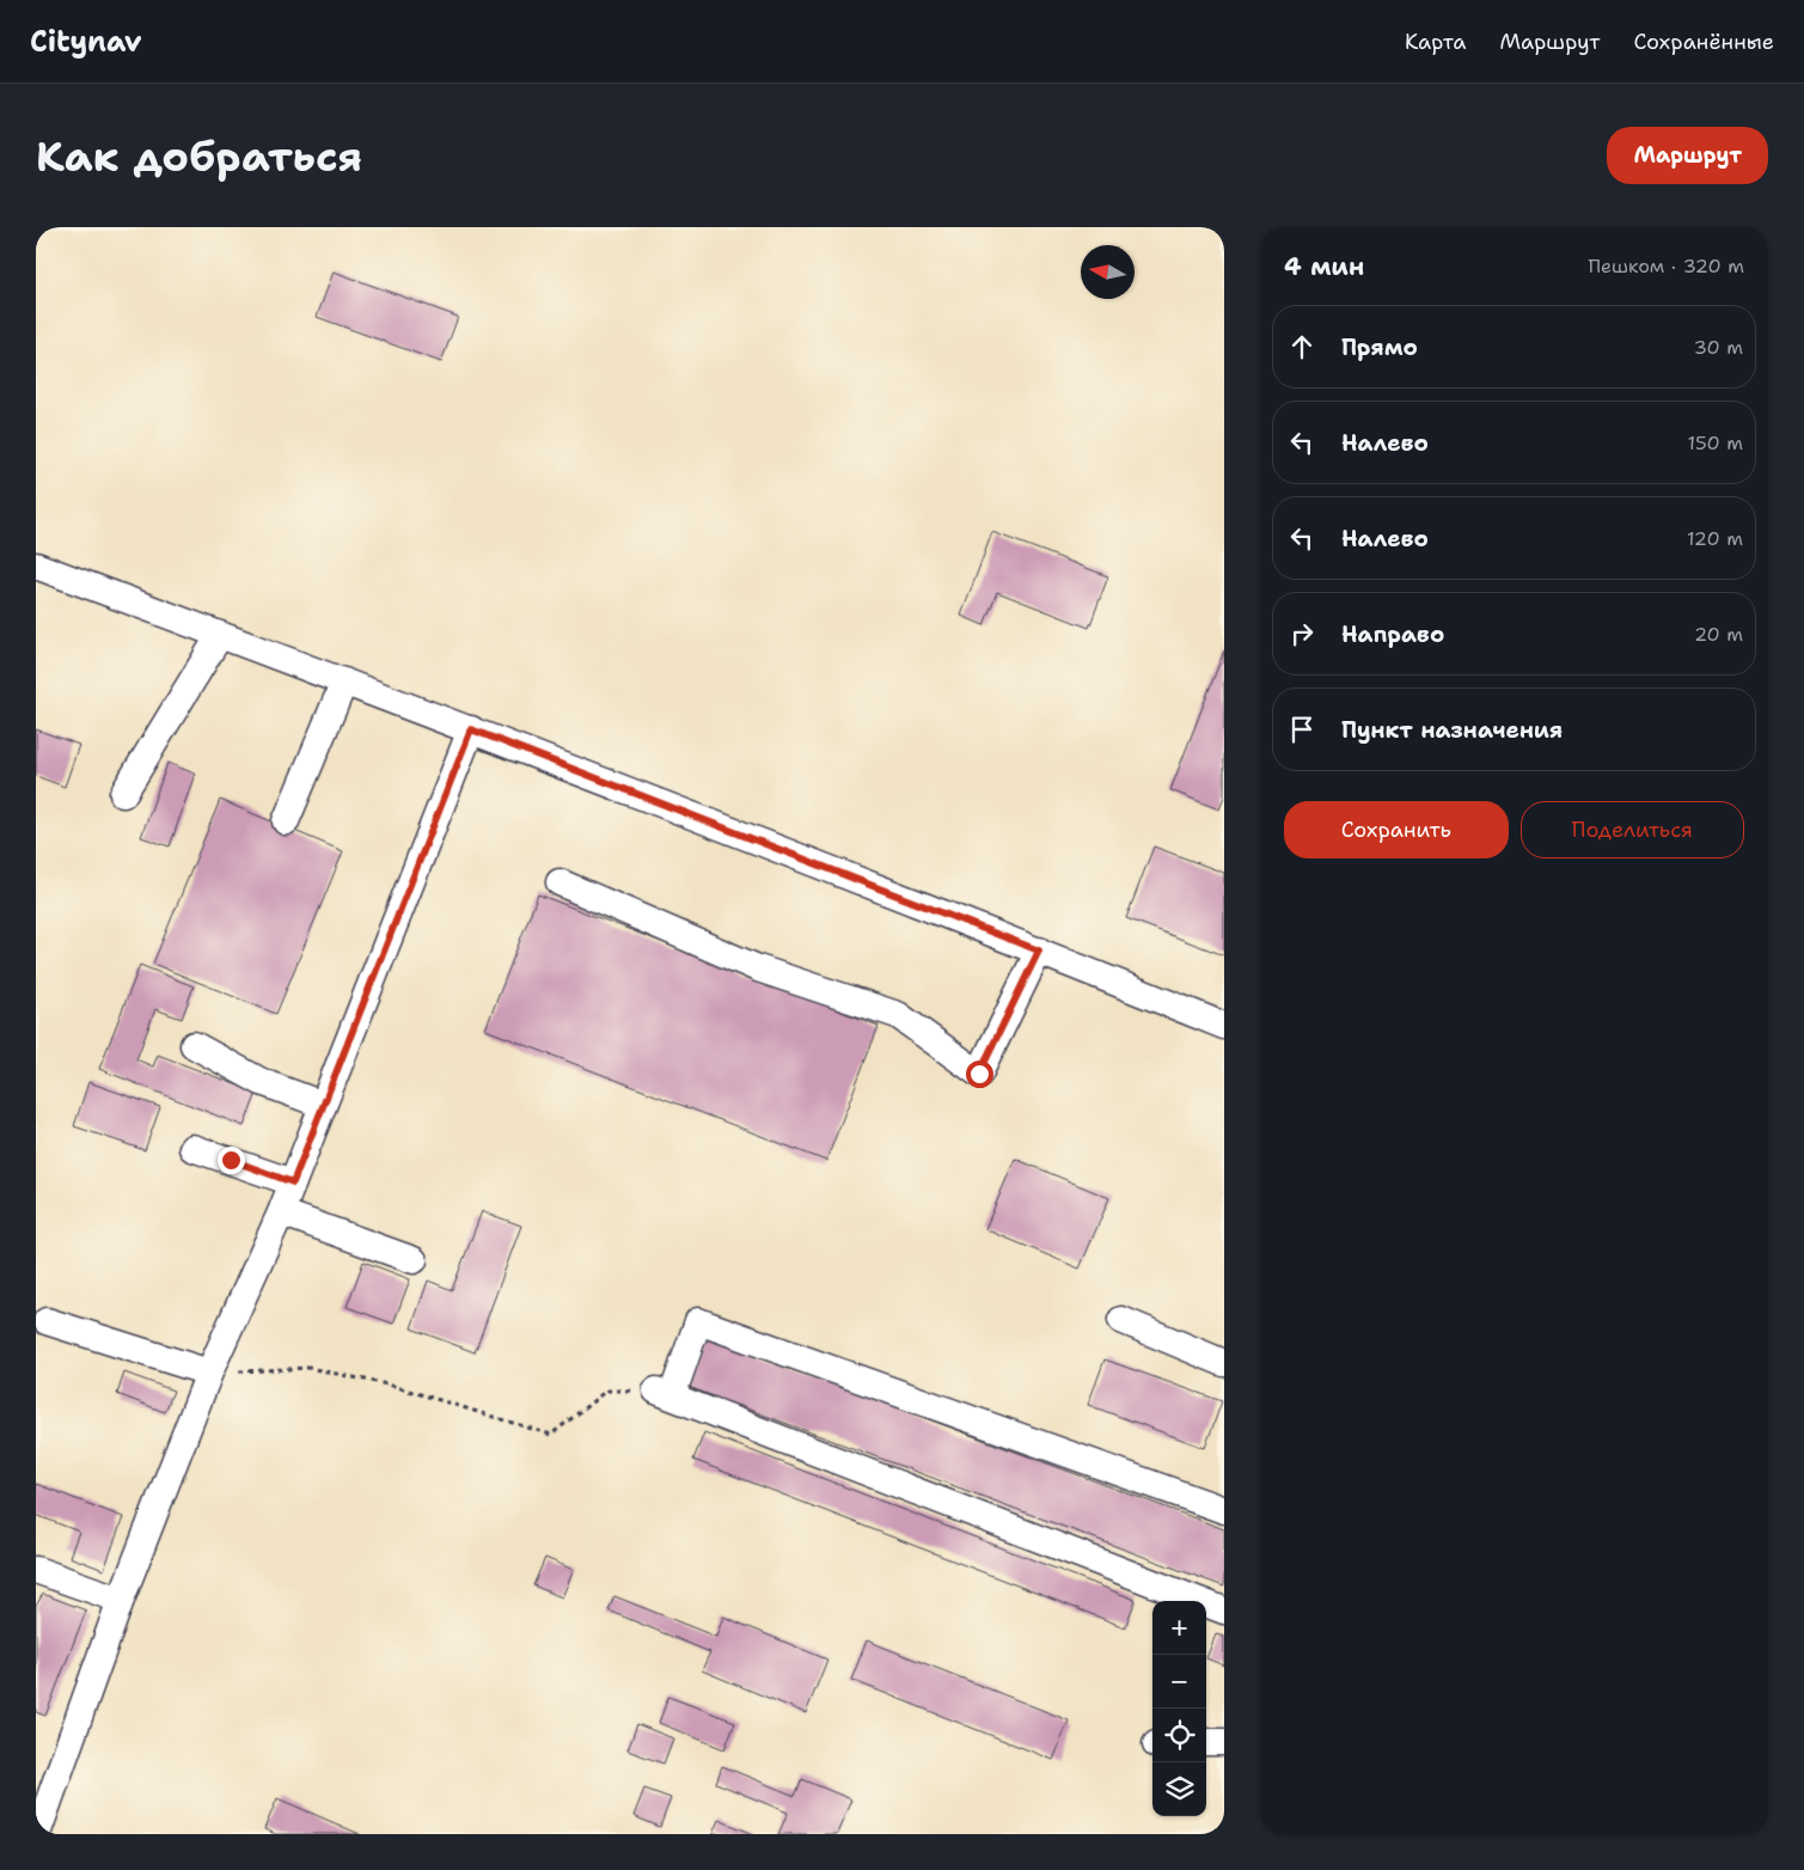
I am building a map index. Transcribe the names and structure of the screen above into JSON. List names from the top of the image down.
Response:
{
  "north": "left",
  "page": {
    "header": "Citynav",
    "nav": ["Карта", "Маршрут", "Сохранённые"],
    "buttons": [
      "Маршрут",
      ["Сохранить", "Поделиться"]
    ],
    "title": "Как добраться",
    "heading": ["4 мин", "Пешком · 320 m"],
    "list": [
      ["Прямо", "30 m"],
      ["Налево", "150 m"],
      ["Налево", "120 m"],
      ["Направо", "20 m"],
      "Пункт назначения"
    ],
    "map_buttons": ["+", "−"]
  }
}
